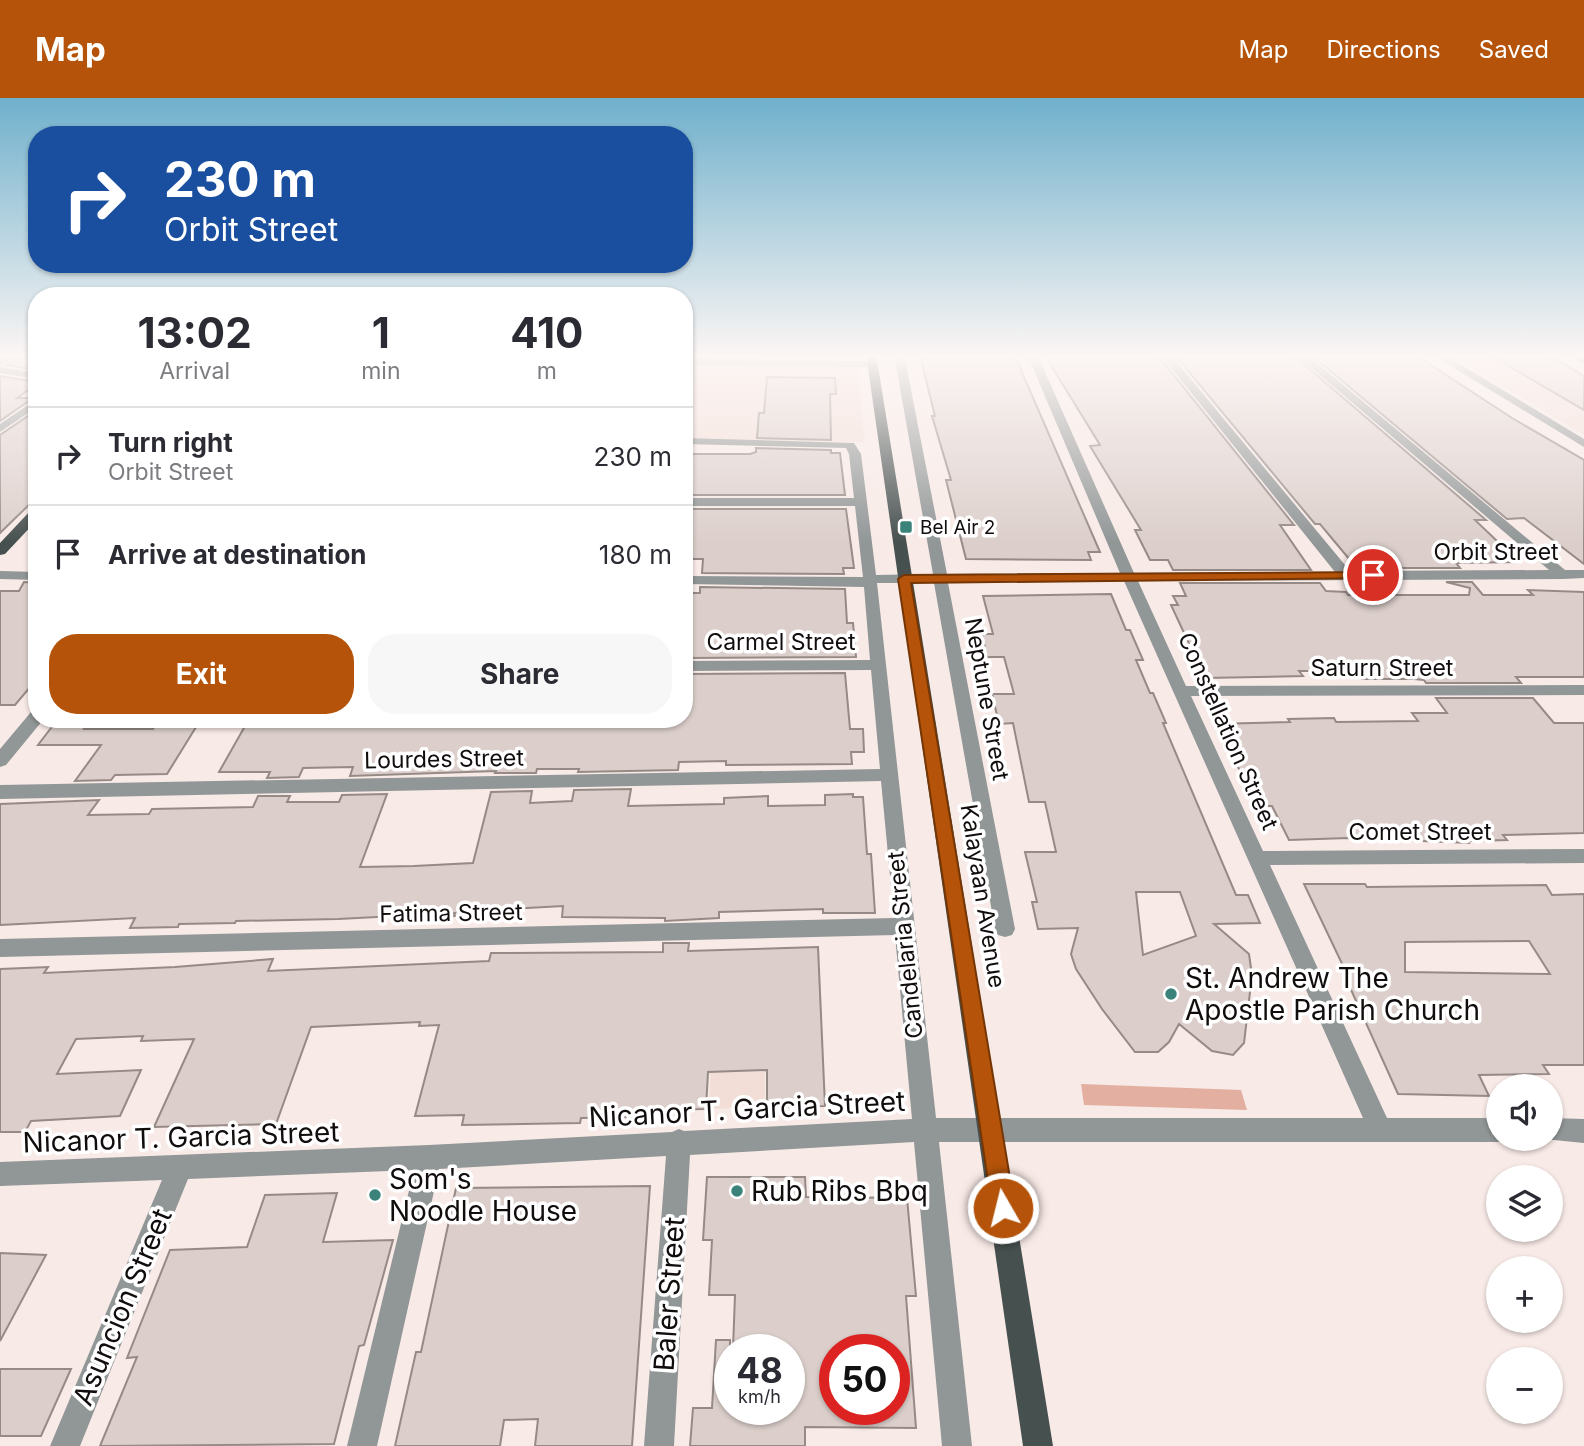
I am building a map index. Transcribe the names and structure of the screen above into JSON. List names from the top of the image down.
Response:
{
  "streets": {
    "main road": ["Kalayaan Avenue"],
    "street": [
      "Orbit Street",
      "Carmel Street",
      "Saturn Street",
      "Neptune Street",
      "Constellation Street",
      "Lourdes Street",
      "Comet Street",
      "Fatima Street",
      "Candelaria Street",
      "Nicanor T. Garcia Street",
      "Baler Street",
      "Asuncion Street"
    ]
  },
  "crossings": [
    ["Orbit Street", "Neptune Street"],
    ["Orbit Street", "Constellation Street"],
    ["Orbit Street", "Kalayaan Avenue"],
    ["Orbit Street", "Candelaria Street"],
    ["Carmel Street", "Candelaria Street"],
    ["Saturn Street", "Constellation Street"],
    ["Constellation Street", "Comet Street"],
    ["Constellation Street", "Nicanor T. Garcia Street"],
    ["Lourdes Street", "Candelaria Street"],
    ["Kalayaan Avenue", "Nicanor T. Garcia Street"],
    ["Fatima Street", "Candelaria Street"],
    ["Candelaria Street", "Nicanor T. Garcia Street"],
    ["Nicanor T. Garcia Street", "Baler Street"],
    ["Nicanor T. Garcia Street", "Asuncion Street"]
  ],
  "places": {
    "transit": ["Bel Air 2"],
    "other": ["St. Andrew The Apostle Parish Church", "Rub Ribs Bbq", "Som's Noodle House"]
  },
  "page": {
    "header": "Map",
    "nav": ["Map", "Directions", "Saved"],
    "turn": ["230 m", "Orbit Street"],
    "eta": [
      "13:02",
      "Arrival",
      "1",
      "min",
      "410",
      "m"
    ],
    "list": [
      {
        "name": "Turn right",
        "note": "Orbit Street",
        "value": "230 m"
      },
      {
        "name": "Arrive at destination",
        "value": "180 m"
      }
    ],
    "buttons": ["Exit", "Share"],
    "map_buttons": ["+", "−"],
    "speed": "48 km/h",
    "limit": "50"
  }
}
